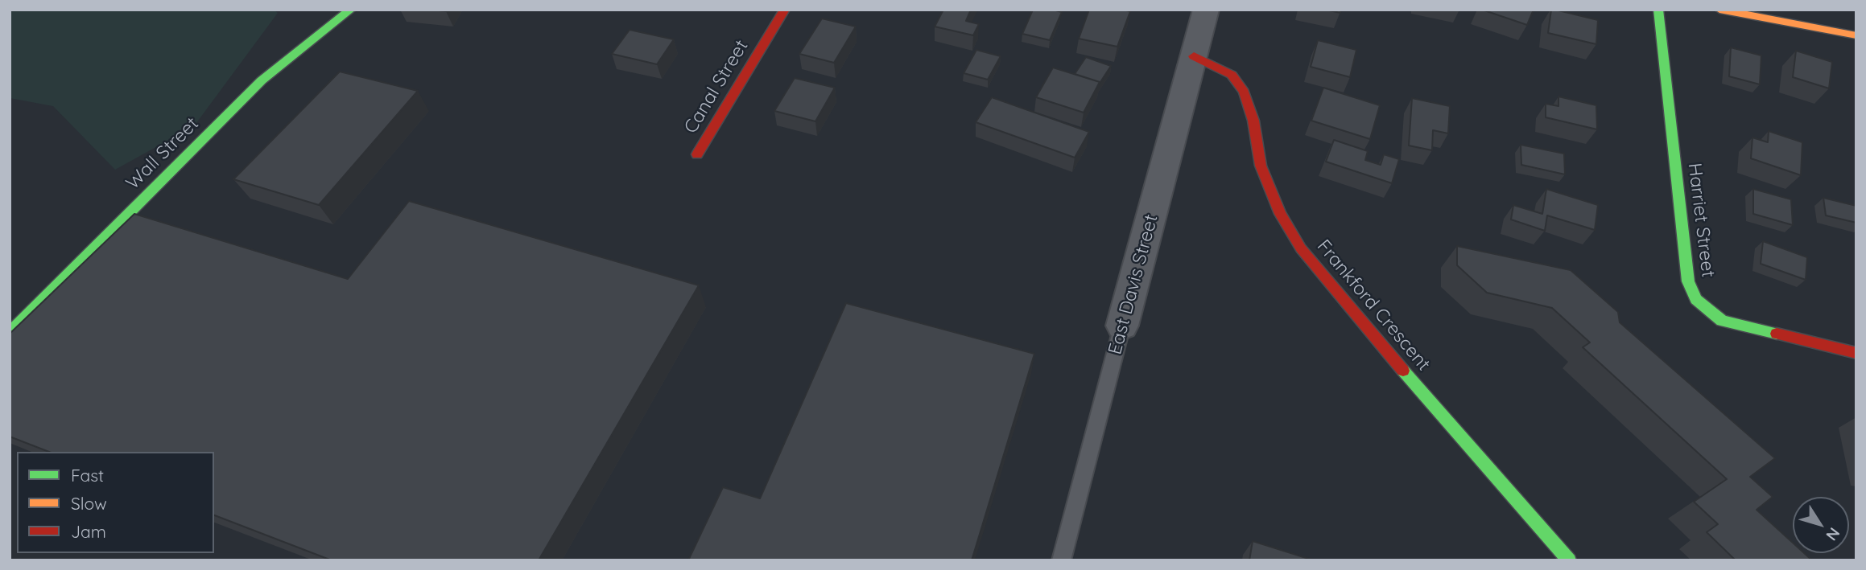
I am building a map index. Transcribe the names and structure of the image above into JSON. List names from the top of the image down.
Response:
{
  "streets": {
    "street": [
      "Canal Street",
      "Wall Street",
      "Harriet Street",
      "East Davis Street",
      "Frankford Crescent"
    ]
  },
  "crossings": [
    ["East Davis Street", "Frankford Crescent"]
  ],
  "legend": ["Fast", "Slow", "Jam"],
  "north": "bottom right"
}
